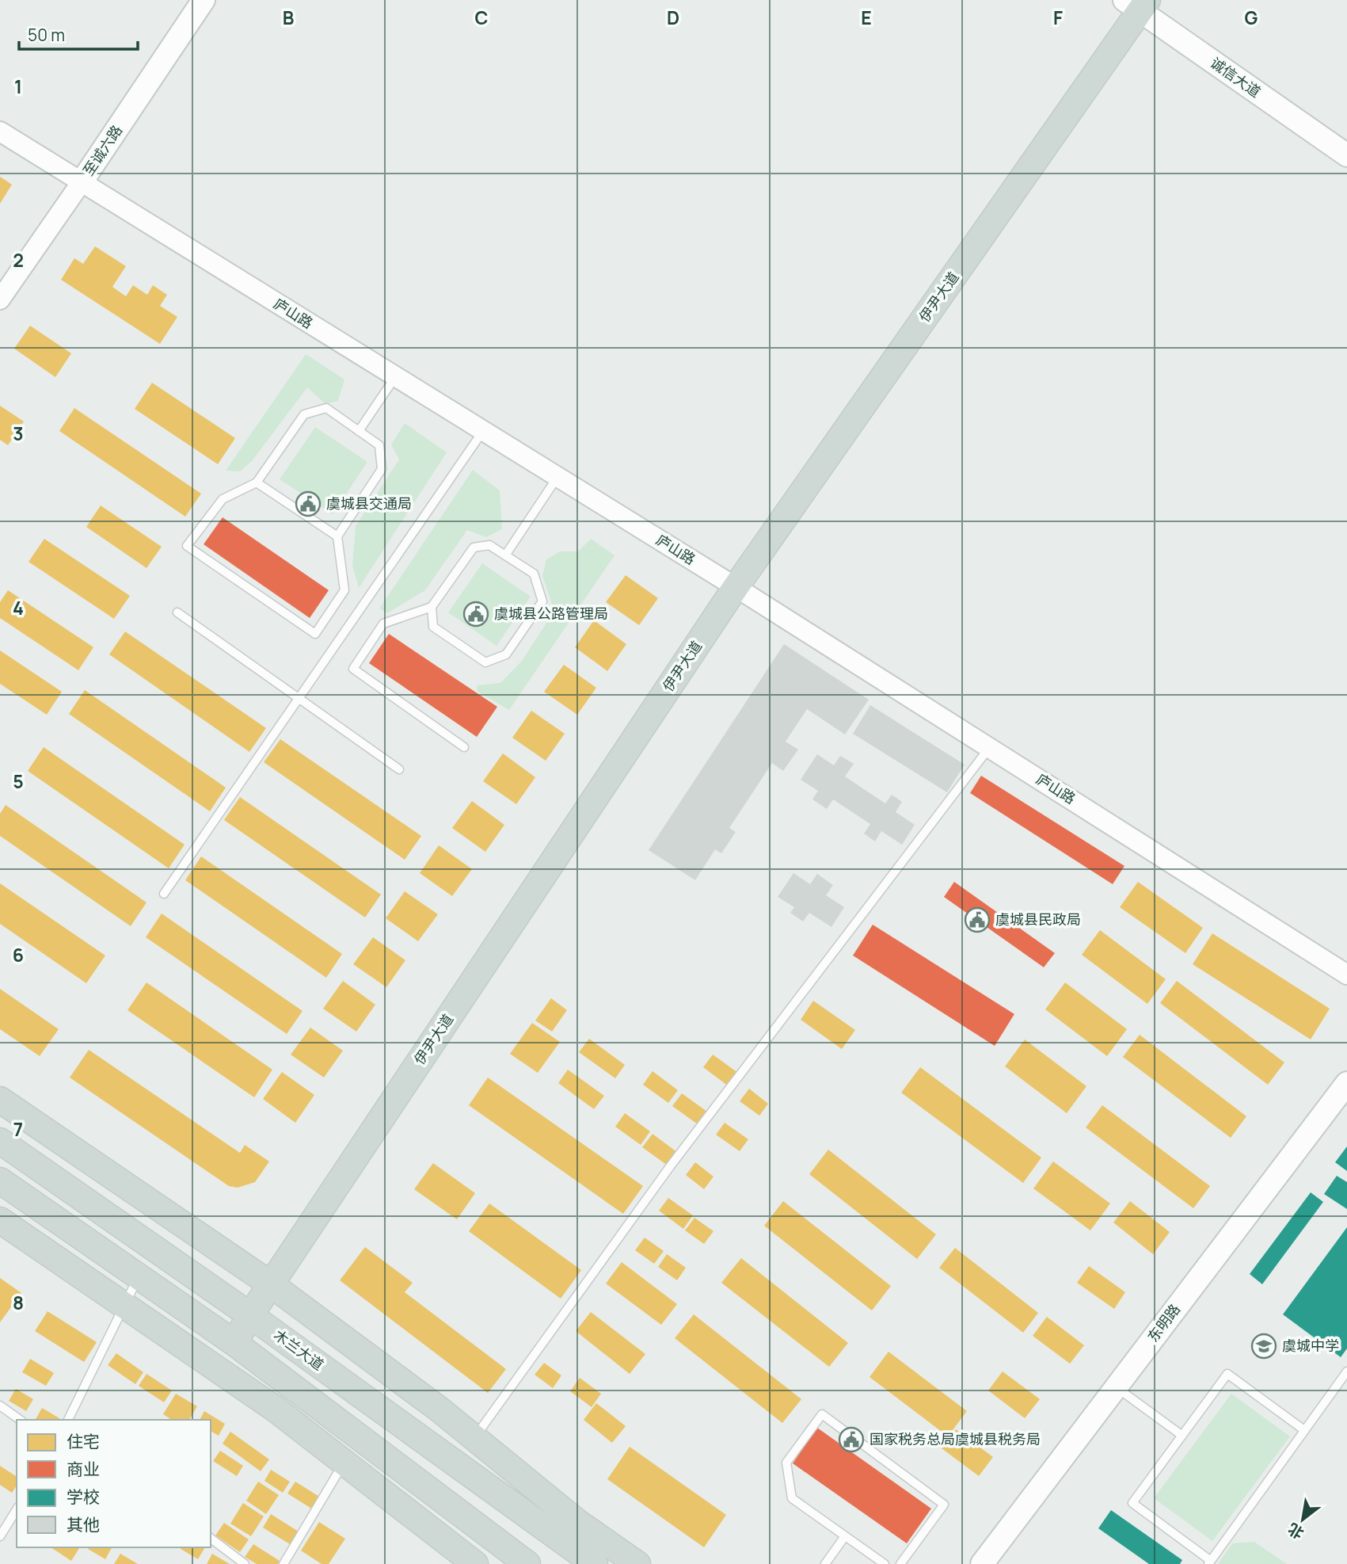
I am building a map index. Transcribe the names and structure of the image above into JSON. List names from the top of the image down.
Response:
{
  "streets": {
    "main road": [
      "诚信大道",
      "至诚六路",
      "伊尹大道",
      "东明路",
      "木兰大道"
    ],
    "street": ["庐山路"]
  },
  "crossings": [
    ["诚信大道", "伊尹大道"],
    ["至诚六路", "庐山路"],
    ["伊尹大道", "庐山路"],
    ["伊尹大道", "木兰大道"]
  ],
  "places": {
    "public building": [
      "虞城县交通局",
      "虞城县公路管理局",
      "虞城县民政局",
      "国家税务总局虞城县税务局"
    ],
    "school or university": ["虞城中学"]
  },
  "legend": [
    "住宅",
    "商业",
    "学校",
    "其他"
  ],
  "scale_bar": "50 m",
  "north": "bottom left",
  "grid": {
    "columns": [
      "B",
      "C",
      "D",
      "E",
      "F",
      "G"
    ],
    "rows": [
      "1",
      "2",
      "3",
      "4",
      "5",
      "6",
      "7",
      "8"
    ]
  }
}
